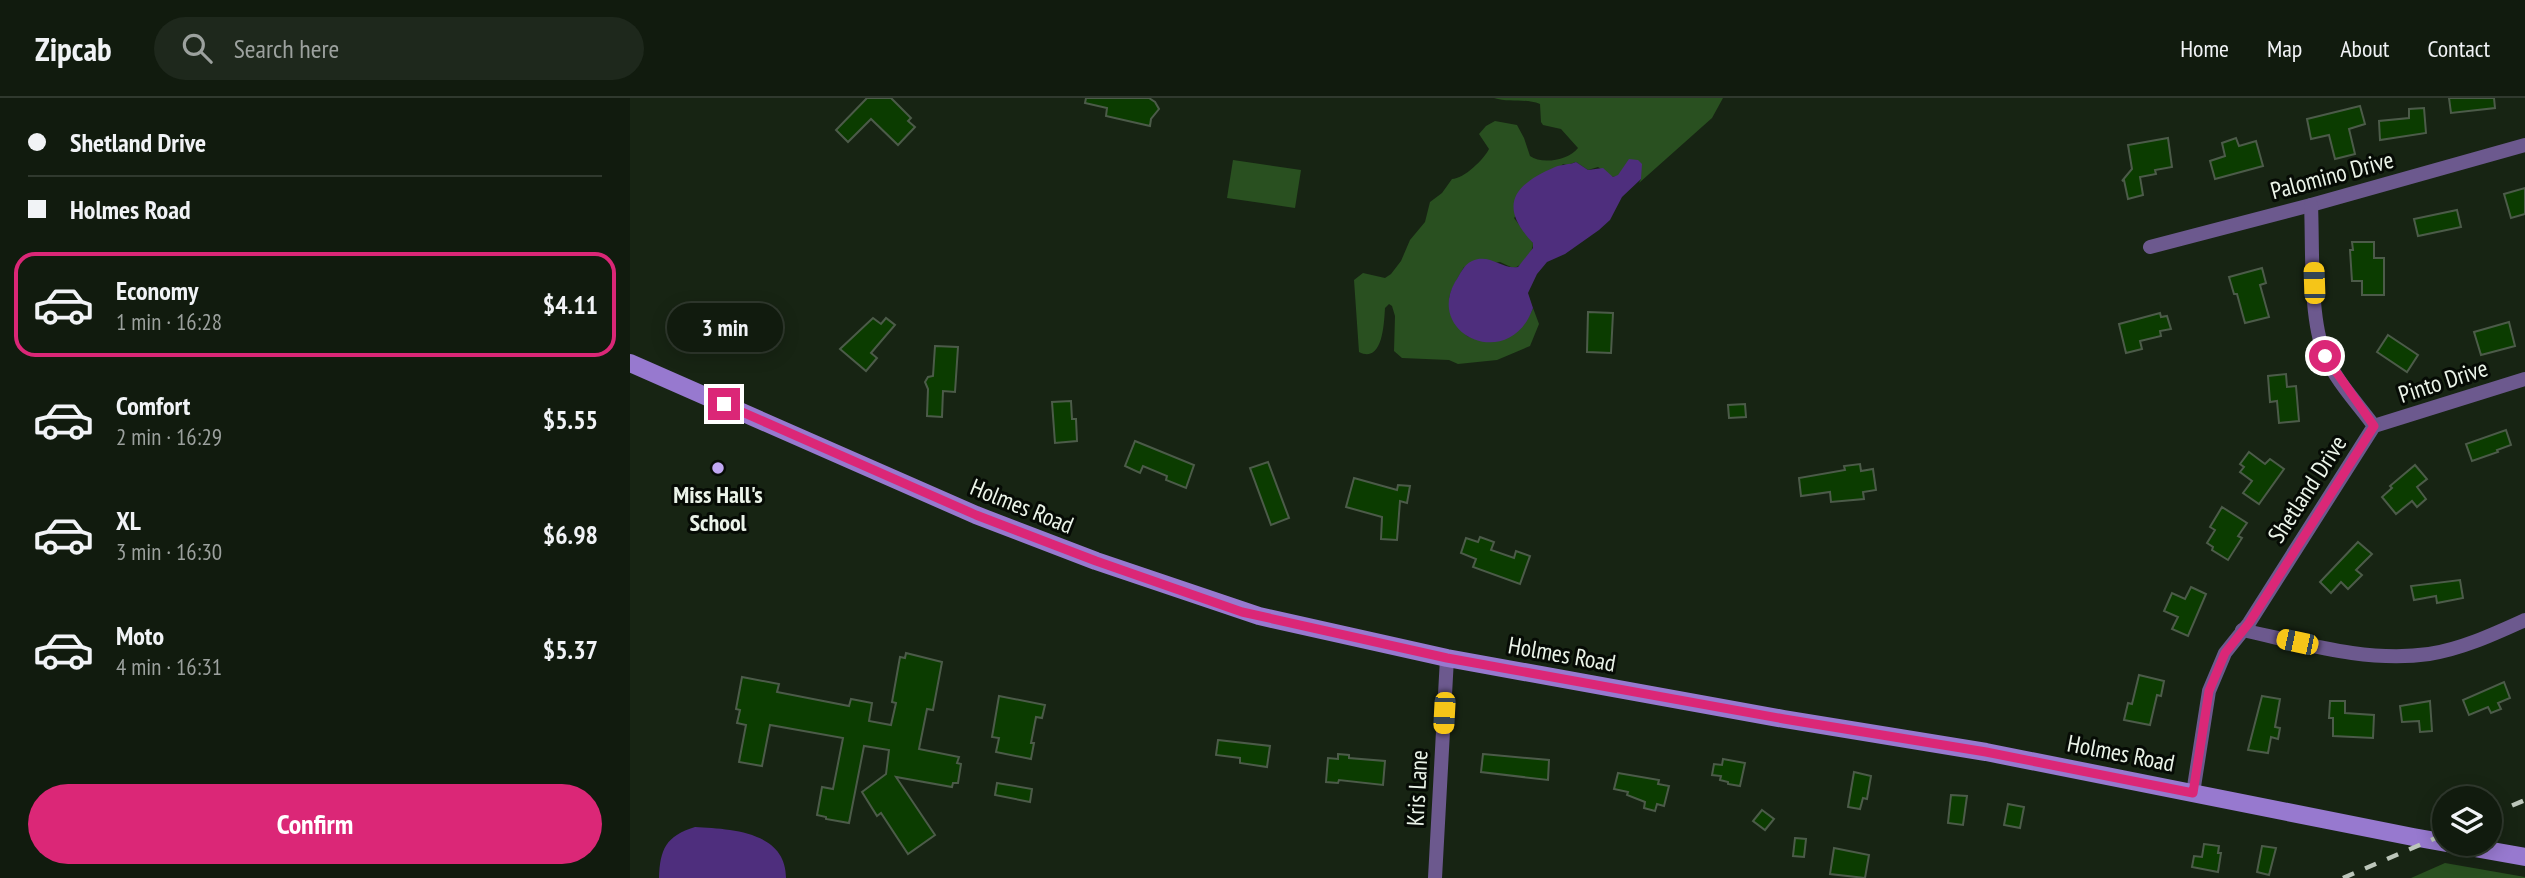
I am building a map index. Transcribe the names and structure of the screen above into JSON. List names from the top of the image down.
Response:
{
  "streets": {
    "street": [
      "Palomino Drive",
      "Pinto Drive",
      "Shetland Drive",
      "Holmes Road",
      "Kris Lane"
    ]
  },
  "crossings": [
    ["Palomino Drive", "Shetland Drive"],
    ["Pinto Drive", "Shetland Drive"],
    ["Shetland Drive", "Holmes Road"],
    ["Holmes Road", "Kris Lane"]
  ],
  "places": ["Miss Hall's School"],
  "page": {
    "header": "Zipcab",
    "search": "Search here",
    "nav": [
      "Home",
      "Map",
      "About",
      "Contact"
    ],
    "banner": ["Shetland Drive", "Holmes Road"],
    "list": [
      {
        "name": "Economy",
        "note": "1 min · 16:28",
        "value": "$4.11"
      },
      {
        "name": "Comfort",
        "note": "2 min · 16:29",
        "value": "$5.55"
      },
      {
        "name": "XL",
        "note": "3 min · 16:30",
        "value": "$6.98"
      },
      {
        "name": "Moto",
        "note": "4 min · 16:31",
        "value": "$5.37"
      }
    ],
    "bubble": "3 min",
    "buttons": "Confirm"
  }
}
